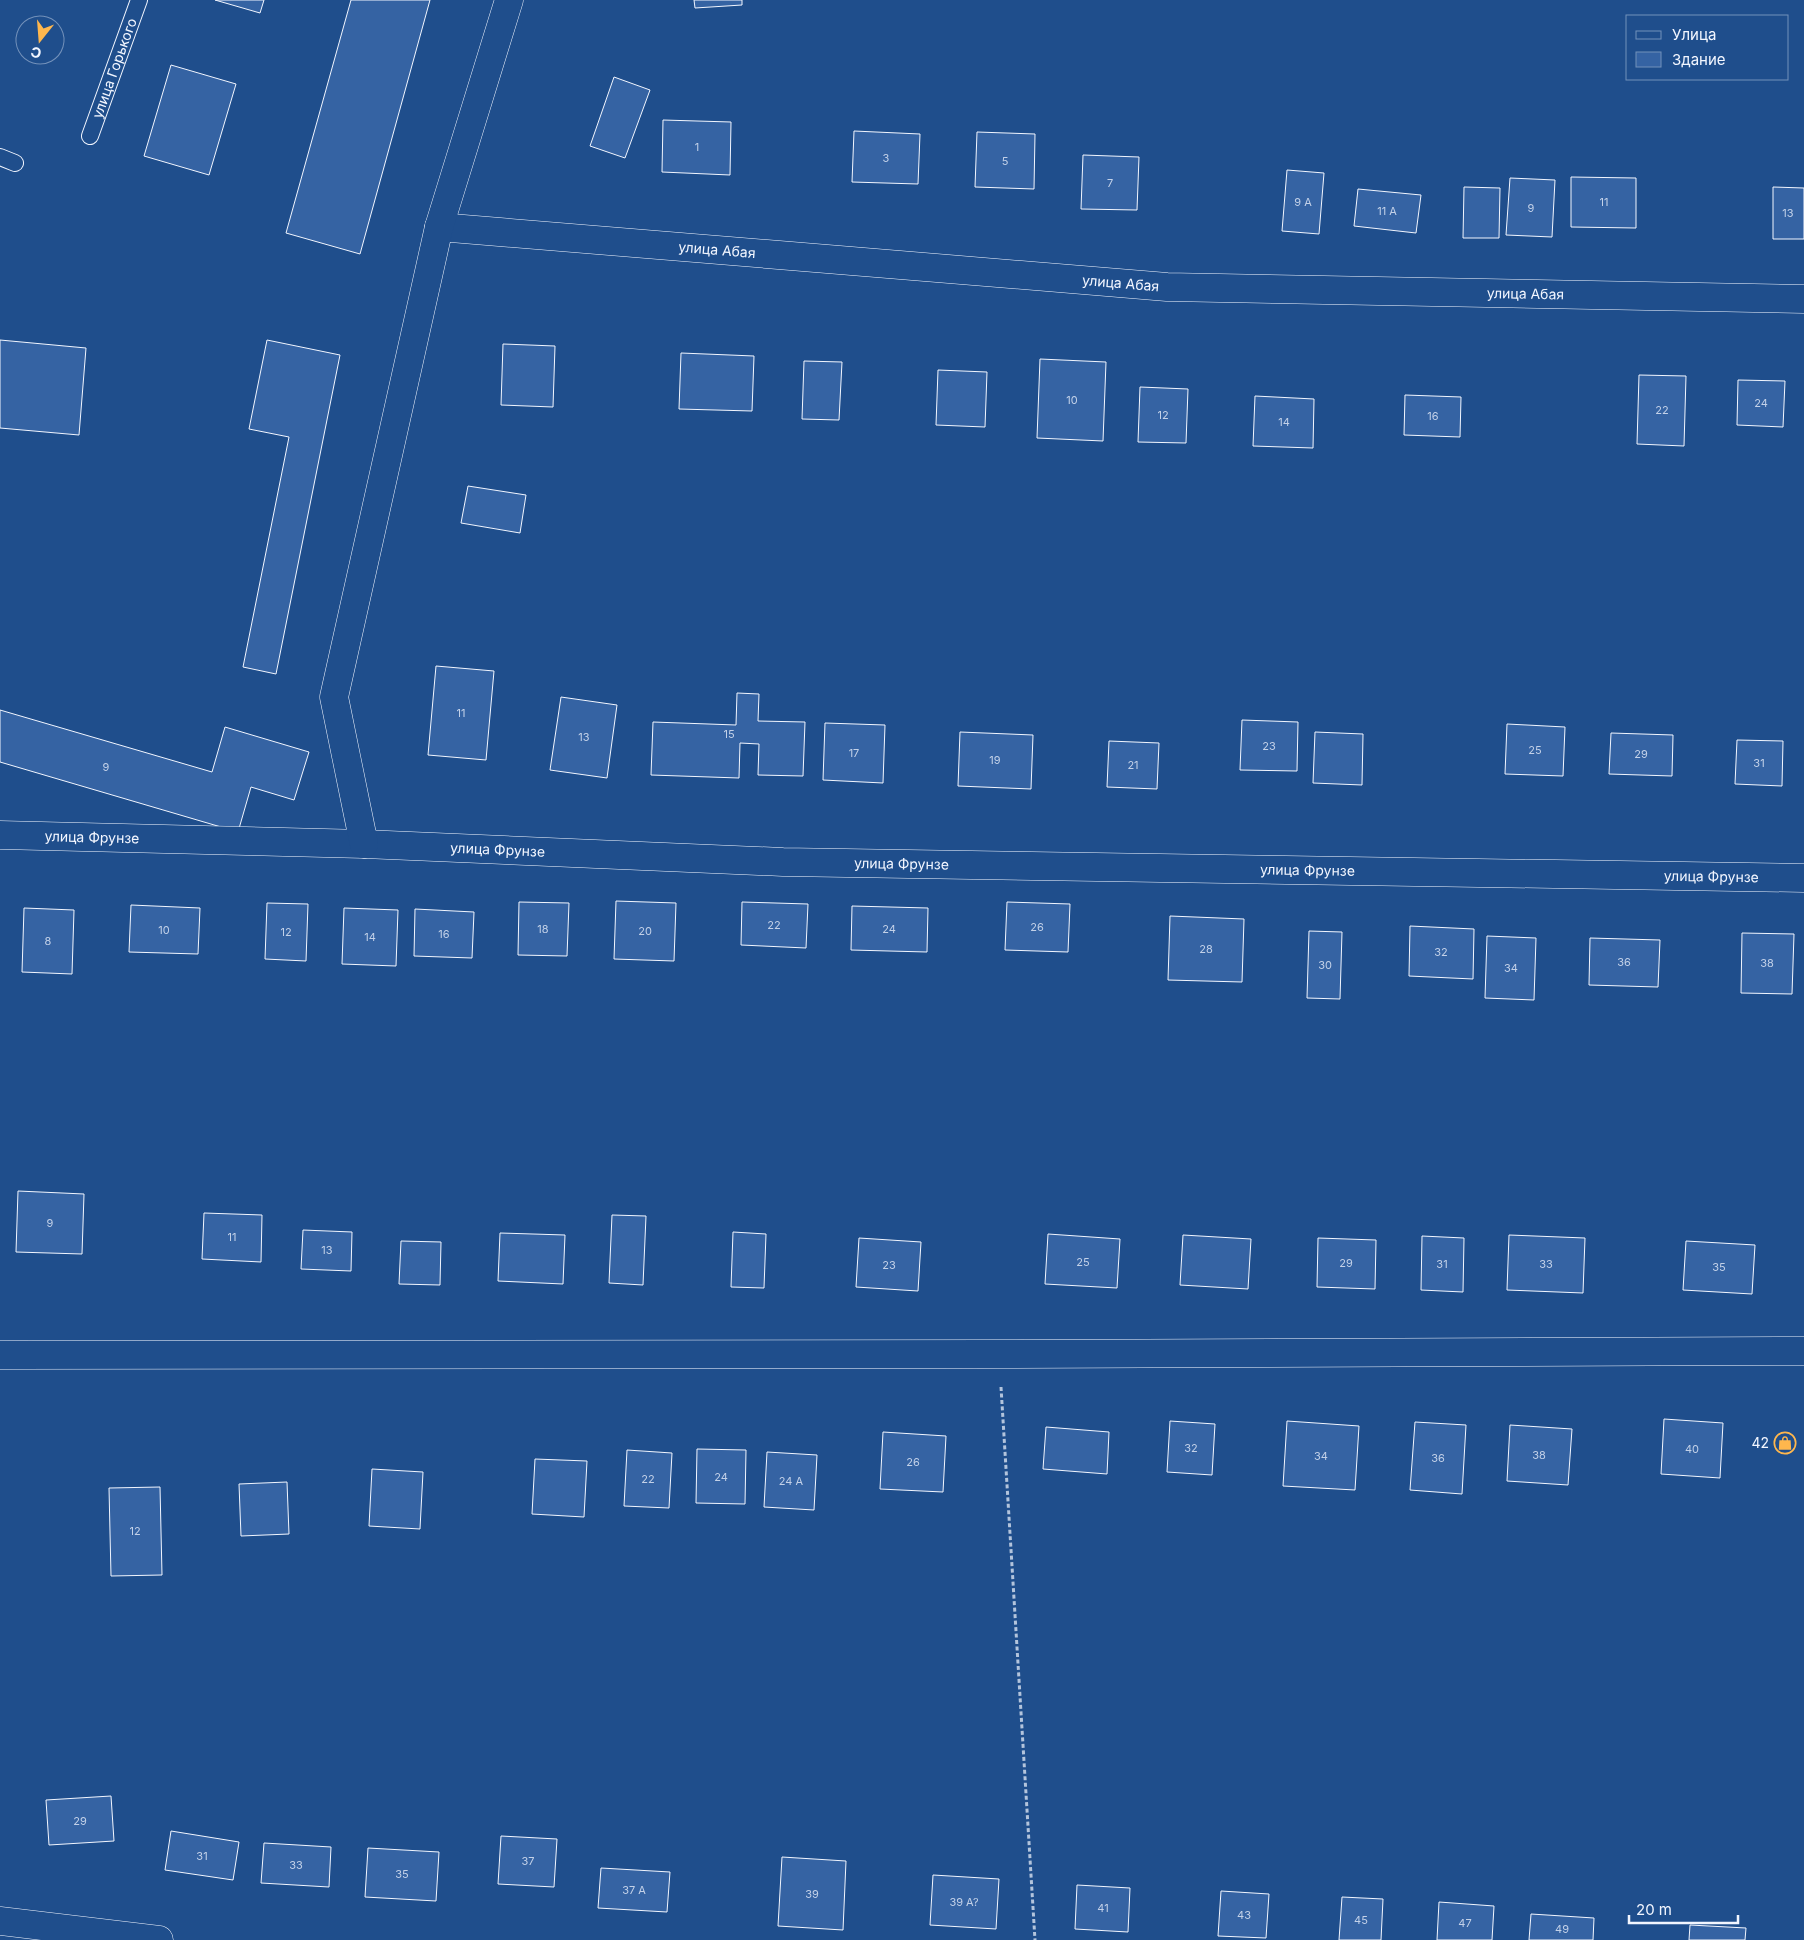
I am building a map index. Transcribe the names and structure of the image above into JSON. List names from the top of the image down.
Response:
{
  "streets": {
    "street": ["улица Абая", "улица Фрунзе"],
    "lane": ["улица Горького"]
  },
  "places": {
    "shop": ["42"]
  },
  "house_numbers": [
    "1",
    "3",
    "5",
    "7",
    "9 А",
    "11",
    "9",
    "11 А",
    "13",
    "10",
    "24",
    "22",
    "12",
    "16",
    "14",
    "11",
    "15",
    "13",
    "23",
    "25",
    "17",
    "29",
    "19",
    "31",
    "21",
    "9",
    "22",
    "26",
    "18",
    "24",
    "10",
    "20",
    "12",
    "16",
    "14",
    "8",
    "28",
    "32",
    "36",
    "38",
    "30",
    "34",
    "9",
    "11",
    "13",
    "25",
    "29",
    "31",
    "33",
    "23",
    "35",
    "32",
    "40",
    "38",
    "34",
    "36",
    "26",
    "24",
    "22",
    "24 А",
    "12",
    "29",
    "31",
    "37",
    "33",
    "35",
    "37 А",
    "39",
    "39 А?",
    "41",
    "43",
    "45",
    "47",
    "49"
  ],
  "legend": ["Улица", "Здание"],
  "scale_bar": "20 m",
  "north": "bottom"
}
